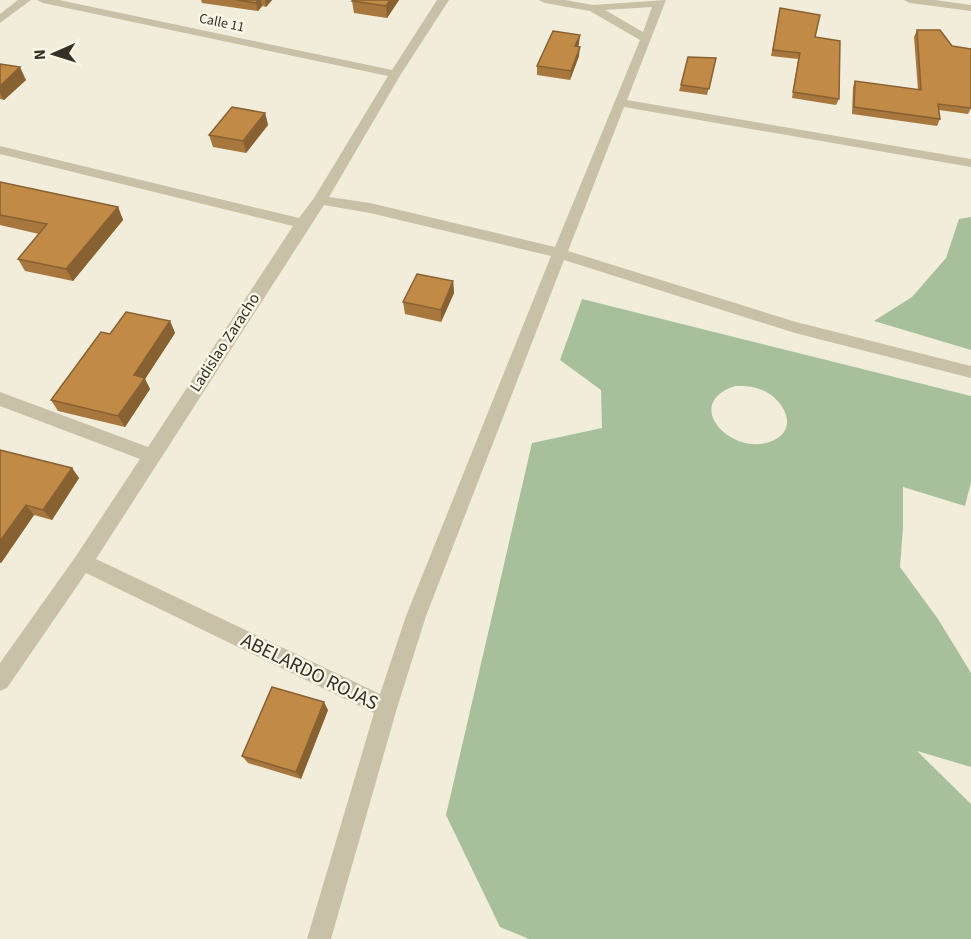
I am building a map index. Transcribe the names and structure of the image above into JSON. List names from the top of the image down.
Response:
{
  "streets": {
    "street": ["Calle 11", "Ladislao Zaracho", "ABELARDO ROJAS"]
  },
  "crossings": [
    ["Calle 11", "Ladislao Zaracho"],
    ["Ladislao Zaracho", "ABELARDO ROJAS"]
  ],
  "north": "left"
}
